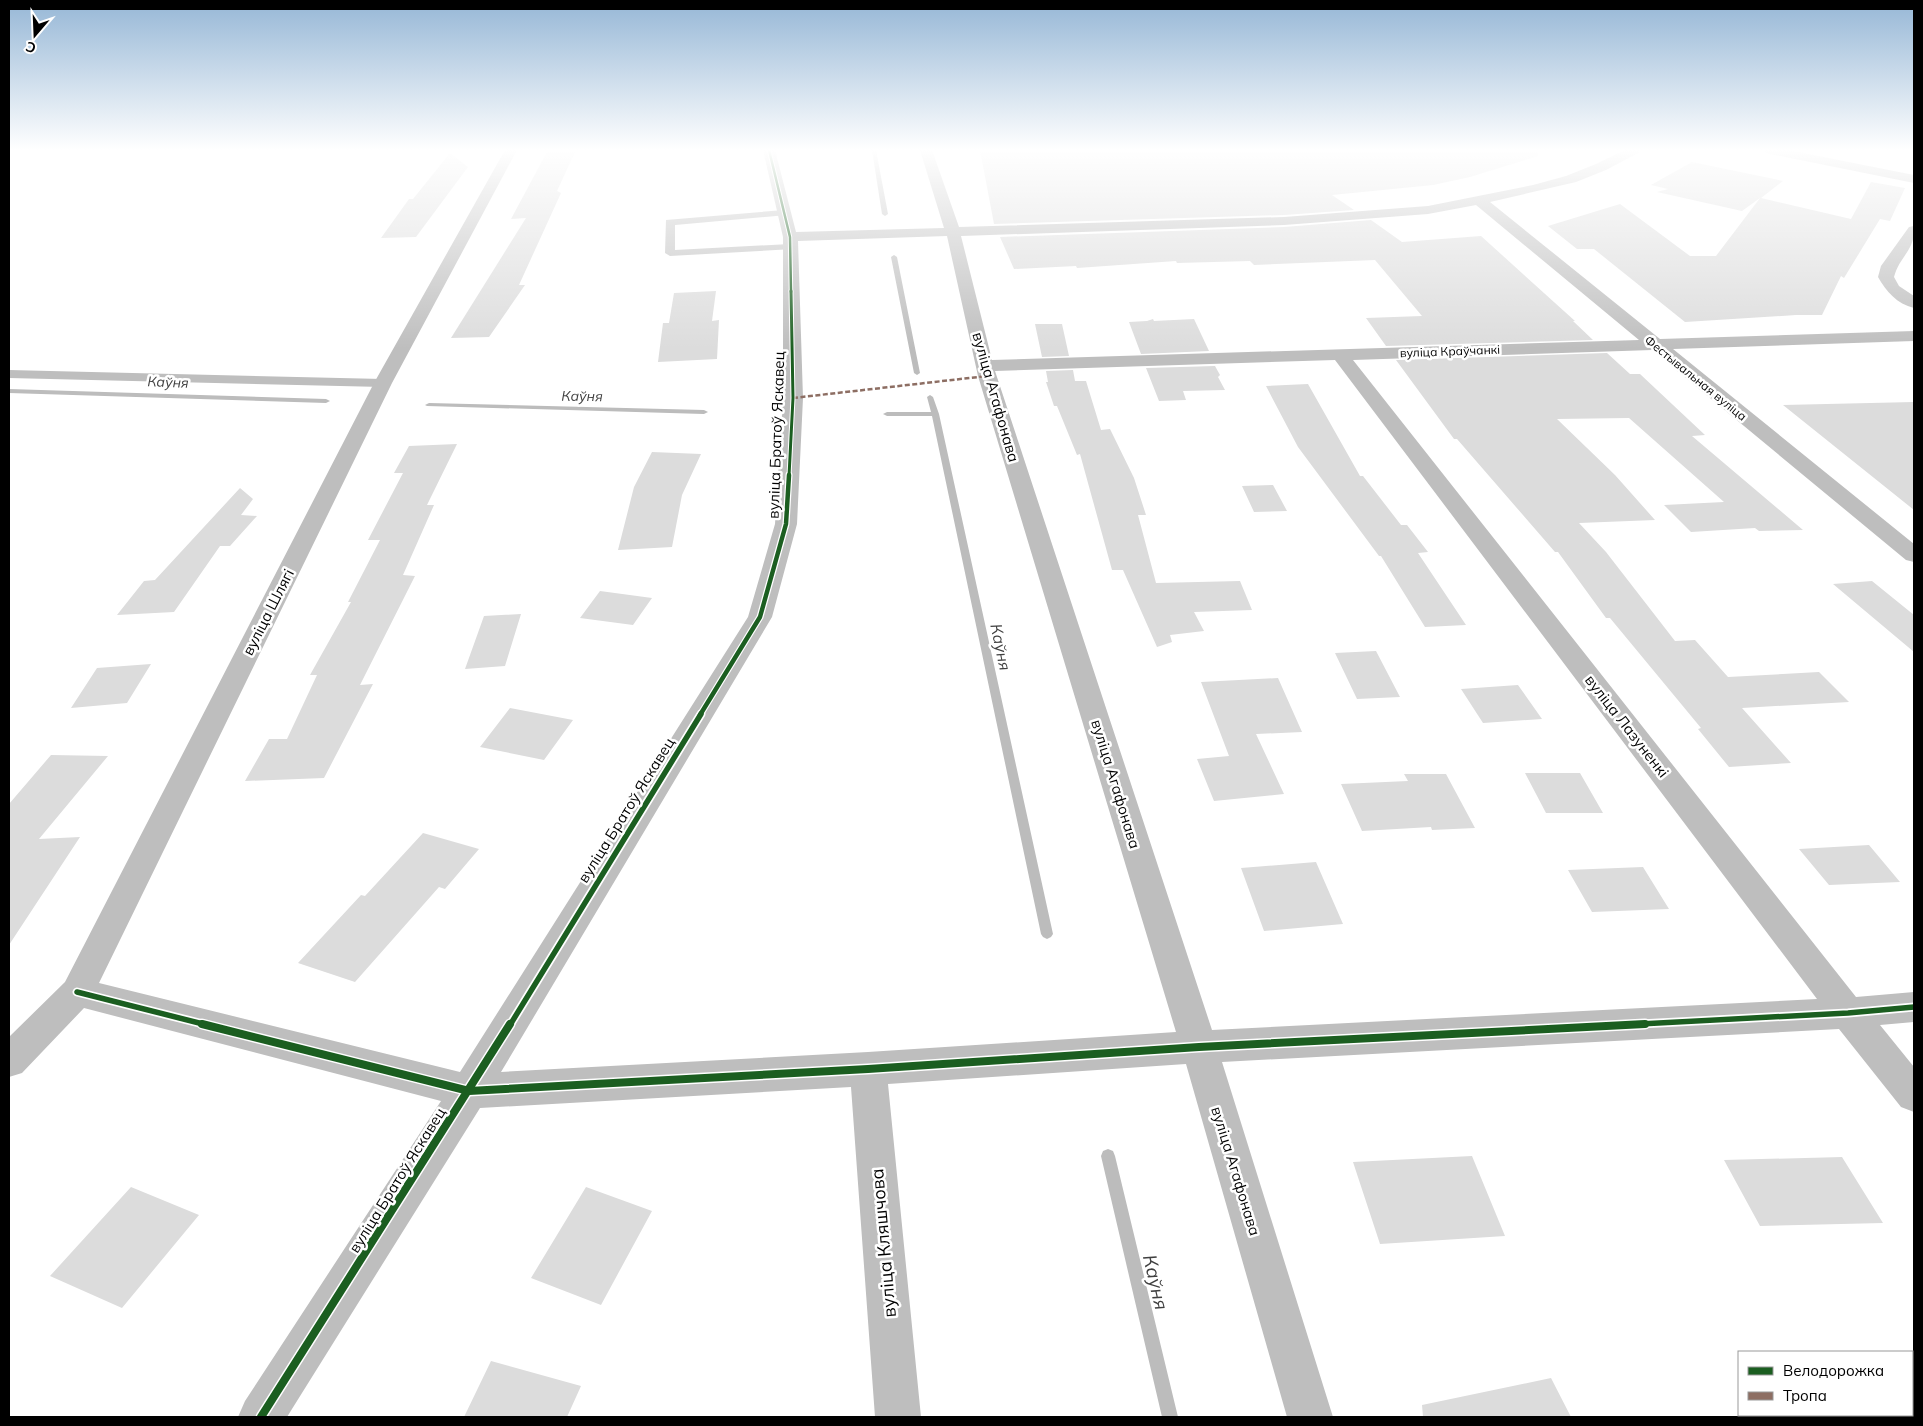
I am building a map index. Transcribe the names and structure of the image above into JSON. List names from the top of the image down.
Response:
{
  "streets": {
    "street": [
      "вуліца Краўчанкі",
      "Фестывальная вуліца",
      "вуліца Агафонава",
      "вуліца Братоў Яскавец",
      "вуліца Шлягі",
      "вуліца Лазуненкі",
      "вуліца Кляшчова"
    ]
  },
  "crossings": [
    ["вуліца Краўчанкі", "Фестывальная вуліца"],
    ["вуліца Краўчанкі", "вуліца Агафонава"],
    ["вуліца Краўчанкі", "вуліца Лазуненкі"]
  ],
  "water": ["Каўня"],
  "legend": ["Велодорожка", "Тропа"],
  "north": "bottom"
}
